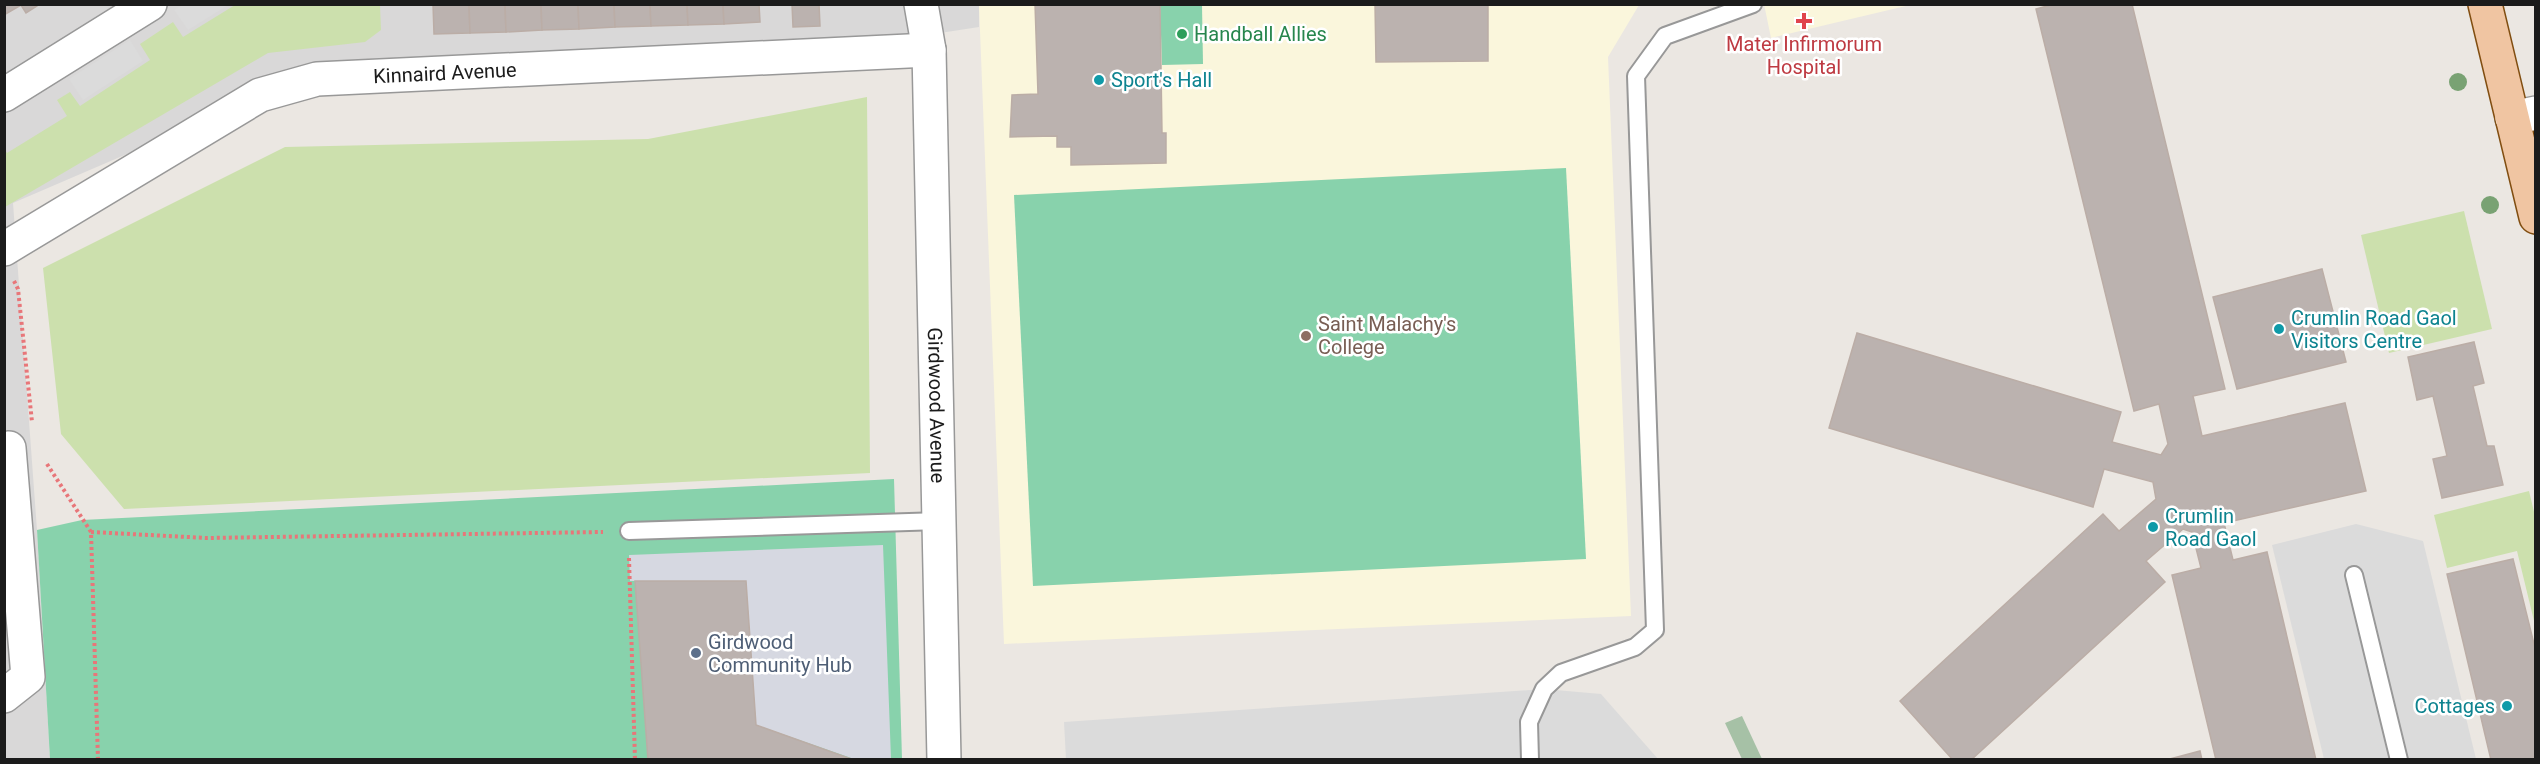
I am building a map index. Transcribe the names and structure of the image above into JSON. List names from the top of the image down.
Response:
{
  "streets": {
    "street": ["Kinnaird Avenue", "Girdwood Avenue"]
  },
  "crossings": [
    ["Kinnaird Avenue", "Girdwood Avenue"]
  ],
  "places": {
    "health": ["Mater Infirmorum Hospital"],
    "other": [
      "Handball Allies",
      "Sport's Hall",
      "Crumlin Road Gaol Visitors Centre",
      "Saint Malachy's College",
      "Crumlin Road Gaol",
      "Girdwood Community Hub",
      "Cottages"
    ]
  }
}
